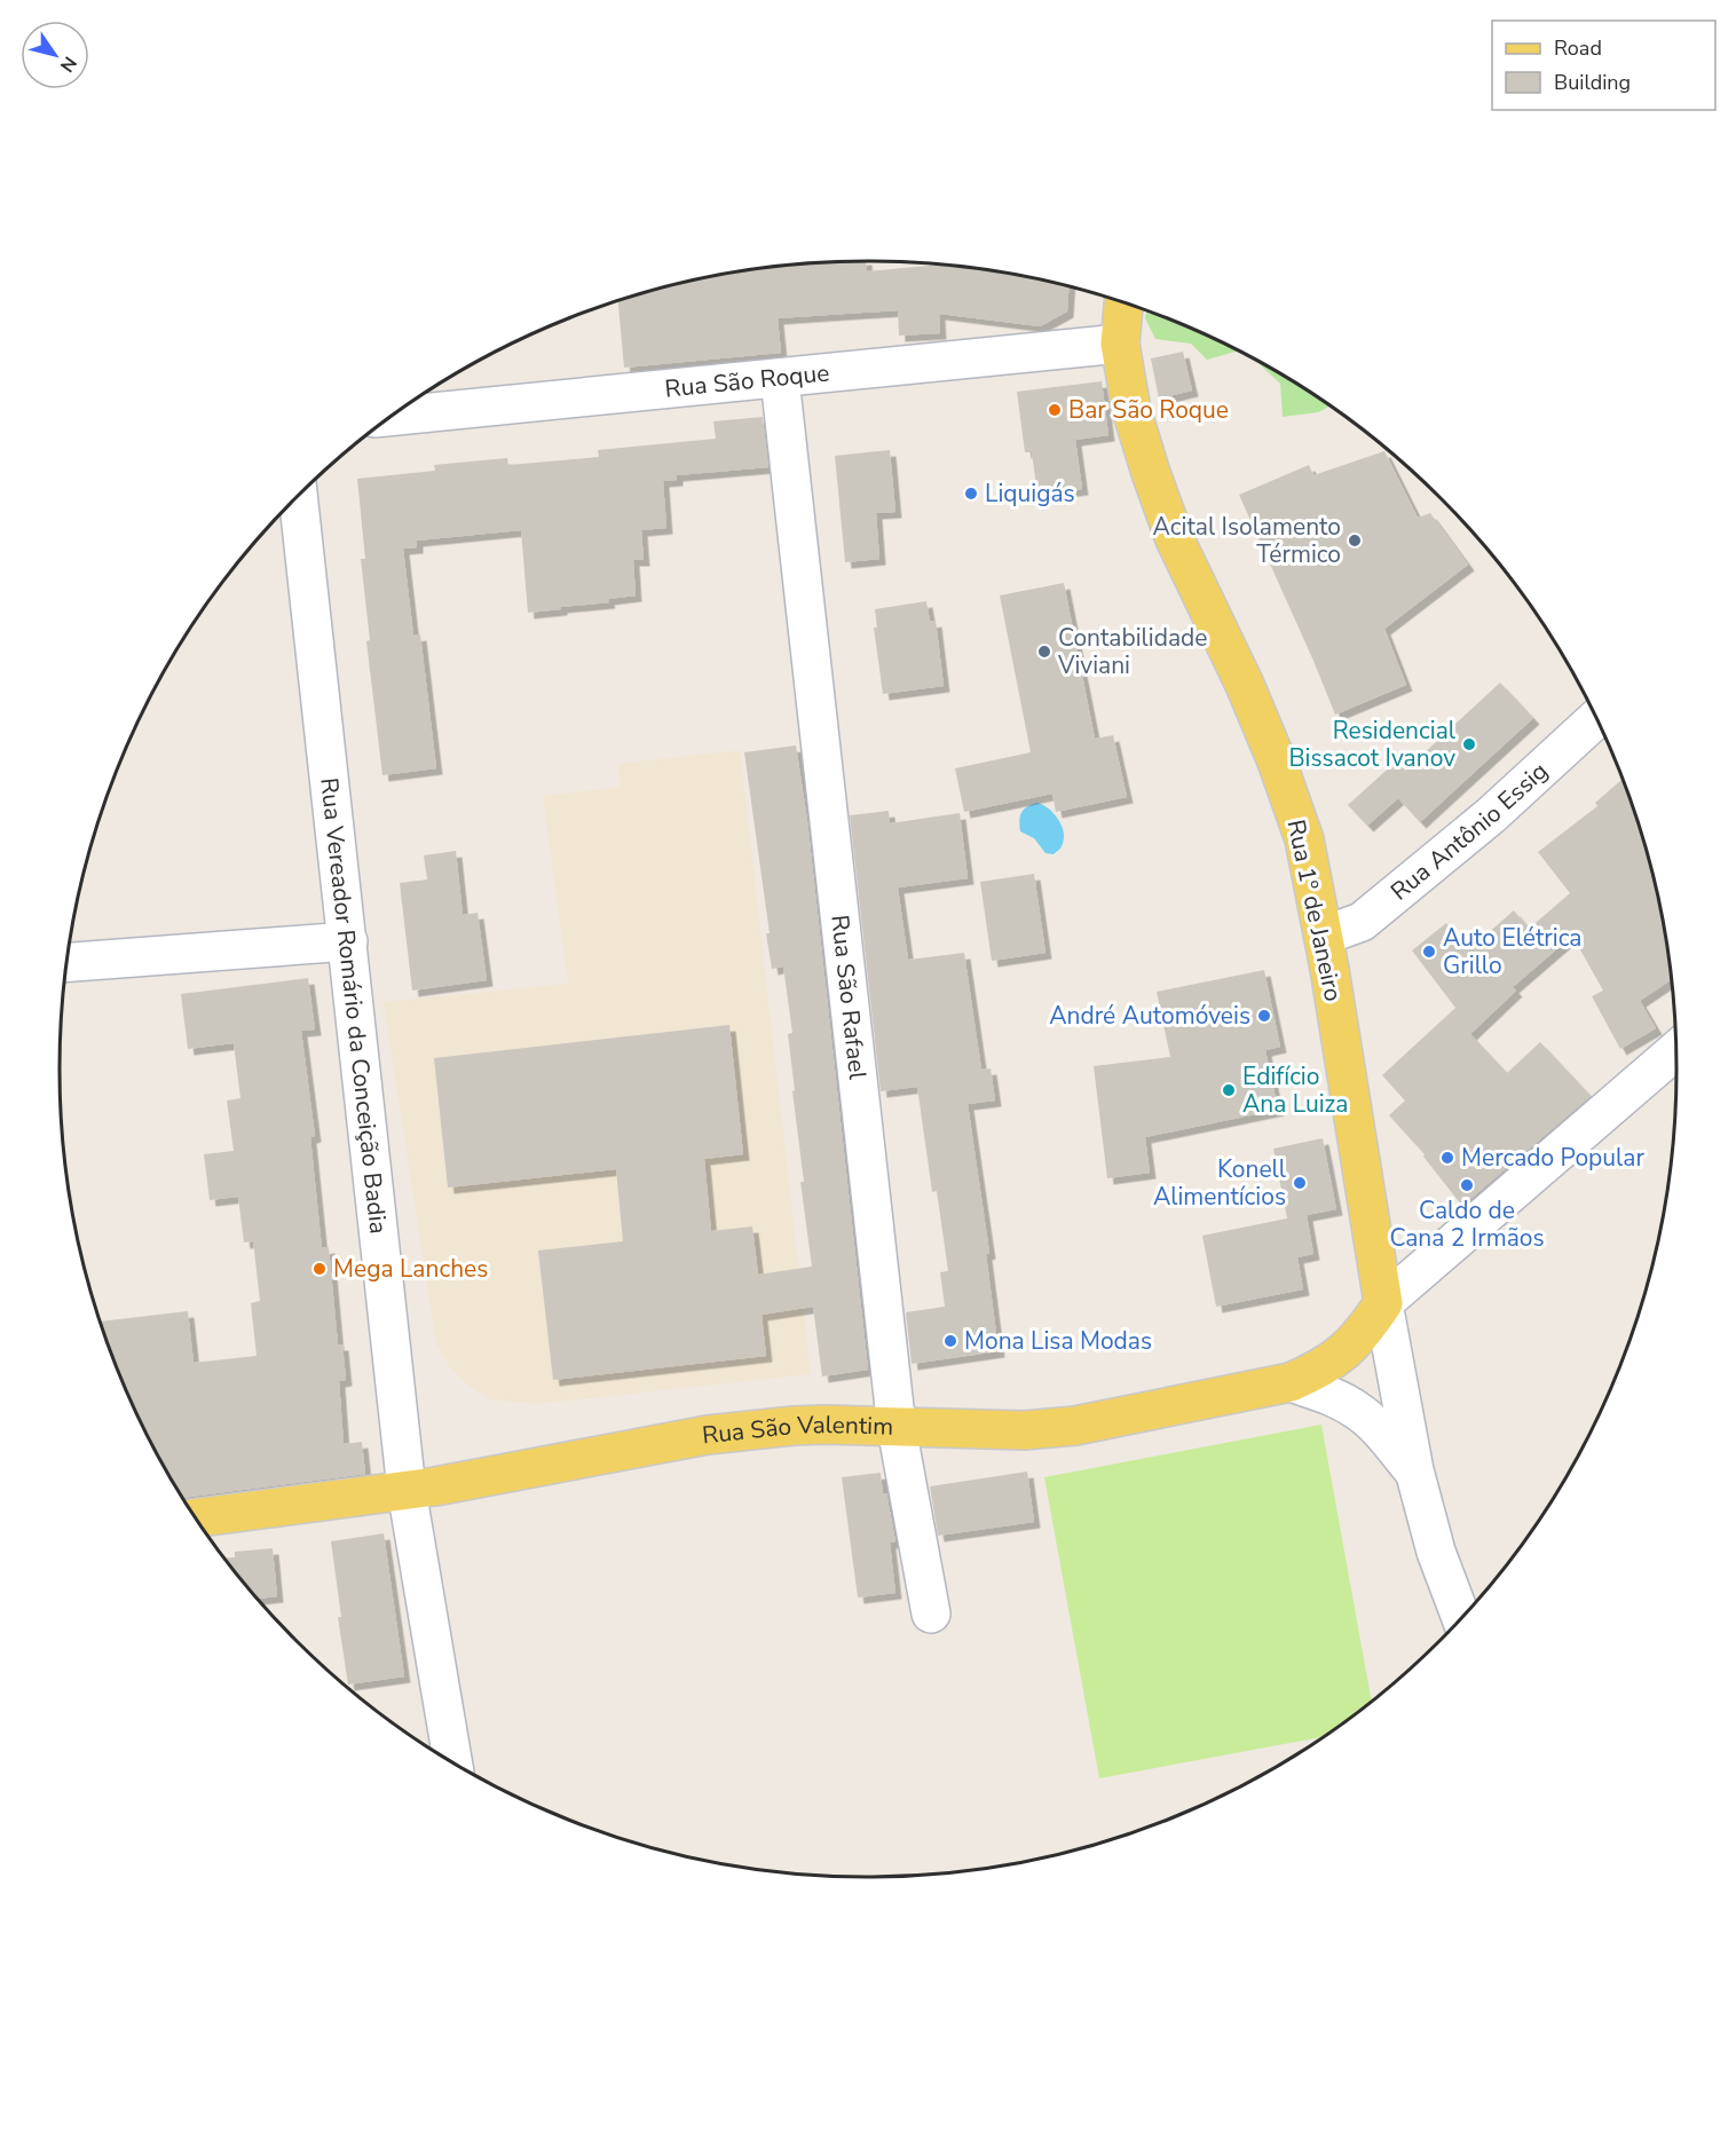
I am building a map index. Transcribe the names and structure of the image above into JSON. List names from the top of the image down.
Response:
{
  "streets": {
    "main road": ["Rua 1º de Janeiro", "Rua São Valentim"],
    "street": [
      "Rua São Roque",
      "Rua Antônio Essig",
      "Rua São Rafael",
      "Rua Vereador Romário da Conceição Badia"
    ]
  },
  "crossings": [
    ["Rua São Roque", "Rua 1º de Janeiro"],
    ["Rua São Roque", "Rua São Rafael"],
    ["Rua Antônio Essig", "Rua 1º de Janeiro"],
    ["Rua 1º de Janeiro", "Rua São Valentim"],
    ["Rua São Rafael", "Rua São Valentim"],
    ["Rua Vereador Romário da Conceição Badia", "Rua São Valentim"]
  ],
  "places": [
    "Bar São Roque",
    "Liquigás",
    "Acital Isolamento Térmico",
    "Contabilidade Viviani",
    "Residencial Bissacot Ivanov",
    "Auto Elétrica Grillo",
    "André Automóveis",
    "Edifício Ana Luiza",
    "Mercado Popular",
    "Konell Alimentícios",
    "Caldo de Cana 2 Irmãos",
    "Mega Lanches",
    "Mona Lisa Modas"
  ],
  "legend": ["Road", "Building"],
  "north": "bottom right"
}
